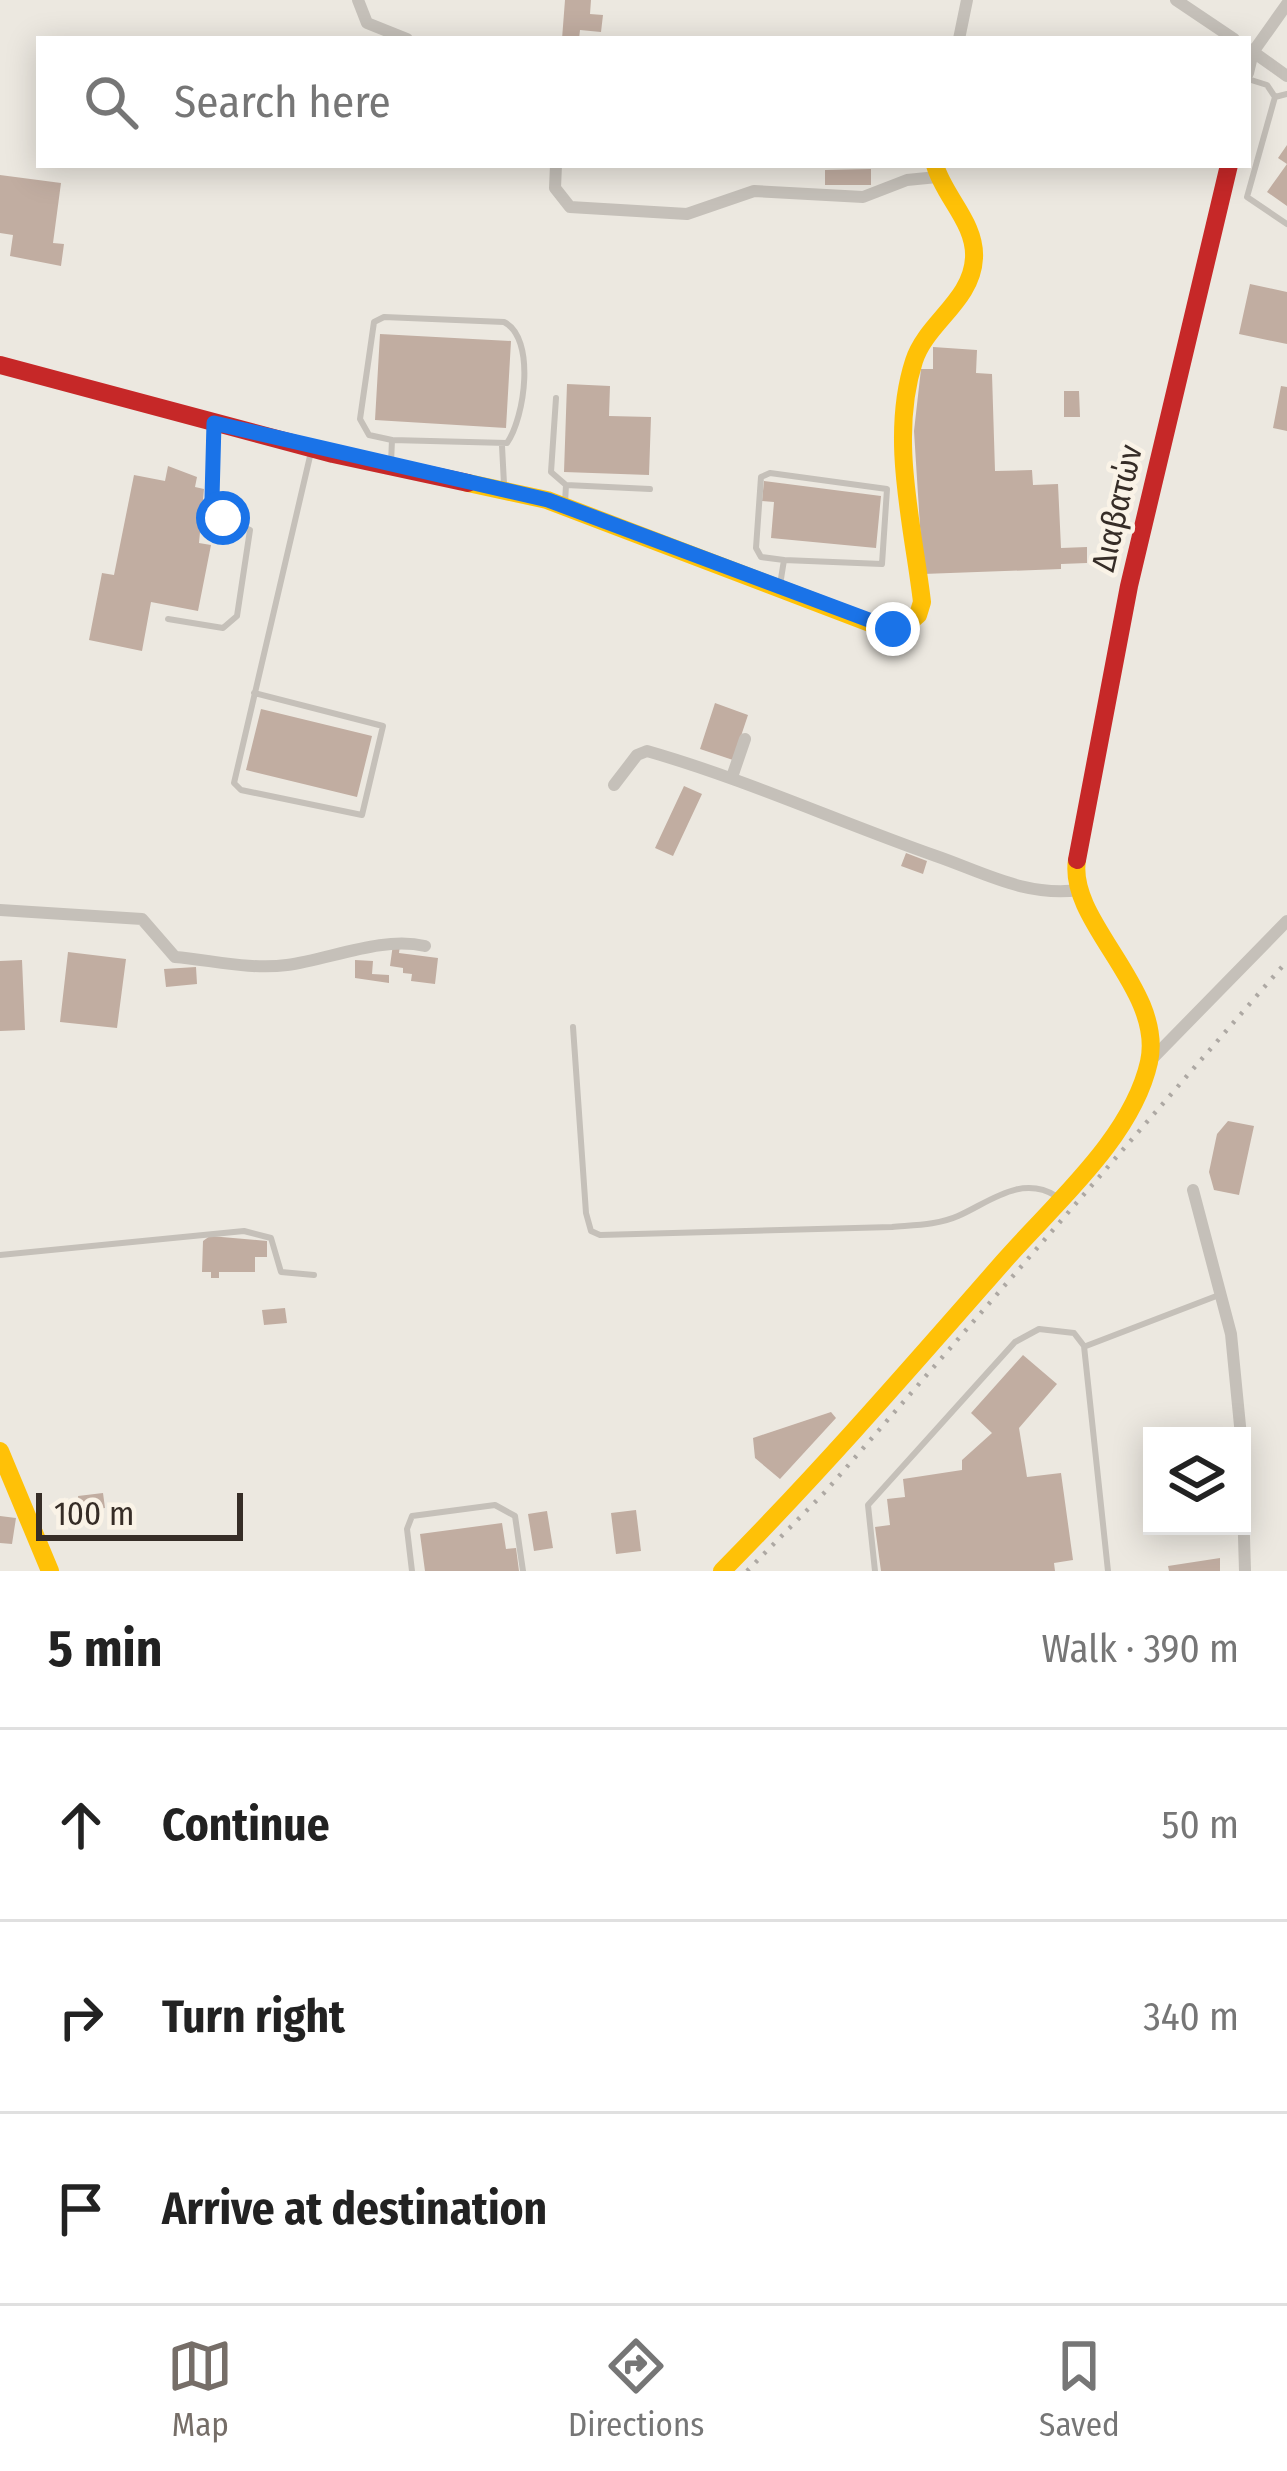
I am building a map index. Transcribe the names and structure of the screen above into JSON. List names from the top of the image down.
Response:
{
  "streets": {
    "street": ["Διαβατών"]
  },
  "scale_bar": "100 m",
  "page": {
    "search": "Search here",
    "scale": "100 m",
    "heading": ["5 min", "Walk · 390 m"],
    "list": [
      ["Continue", "50 m"],
      ["Turn right", "340 m"],
      "Arrive at destination"
    ],
    "nav": ["Map", "Directions", "Saved"]
  }
}
